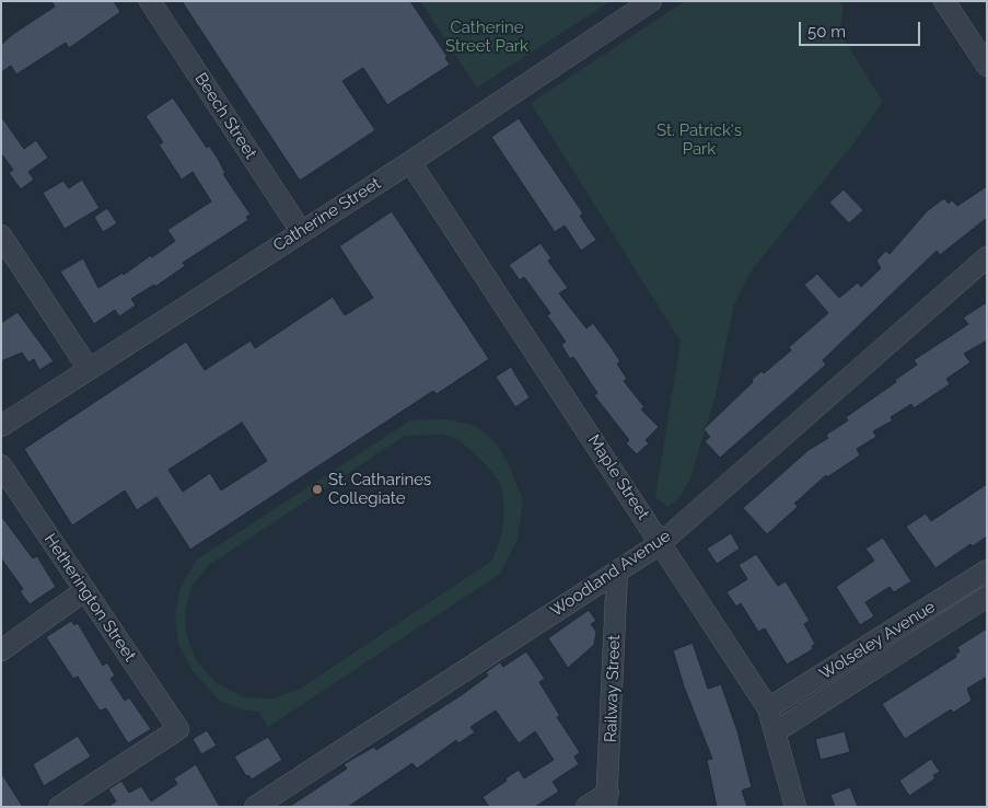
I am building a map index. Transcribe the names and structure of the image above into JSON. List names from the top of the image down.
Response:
{
  "streets": {
    "street": [
      "Beech Street",
      "Catherine Street",
      "Maple Street",
      "Woodland Avenue",
      "Hetherington Street",
      "Wolseley Avenue",
      "Railway Street"
    ]
  },
  "crossings": [
    ["Beech Street", "Catherine Street"],
    ["Catherine Street", "Maple Street"],
    ["Maple Street", "Woodland Avenue"],
    ["Maple Street", "Wolseley Avenue"],
    ["Woodland Avenue", "Railway Street"]
  ],
  "parks": ["Catherine Street Park", "St. Patrick's Park"],
  "places": ["St. Catharines Collegiate"],
  "scale_bar": "50 m"
}
